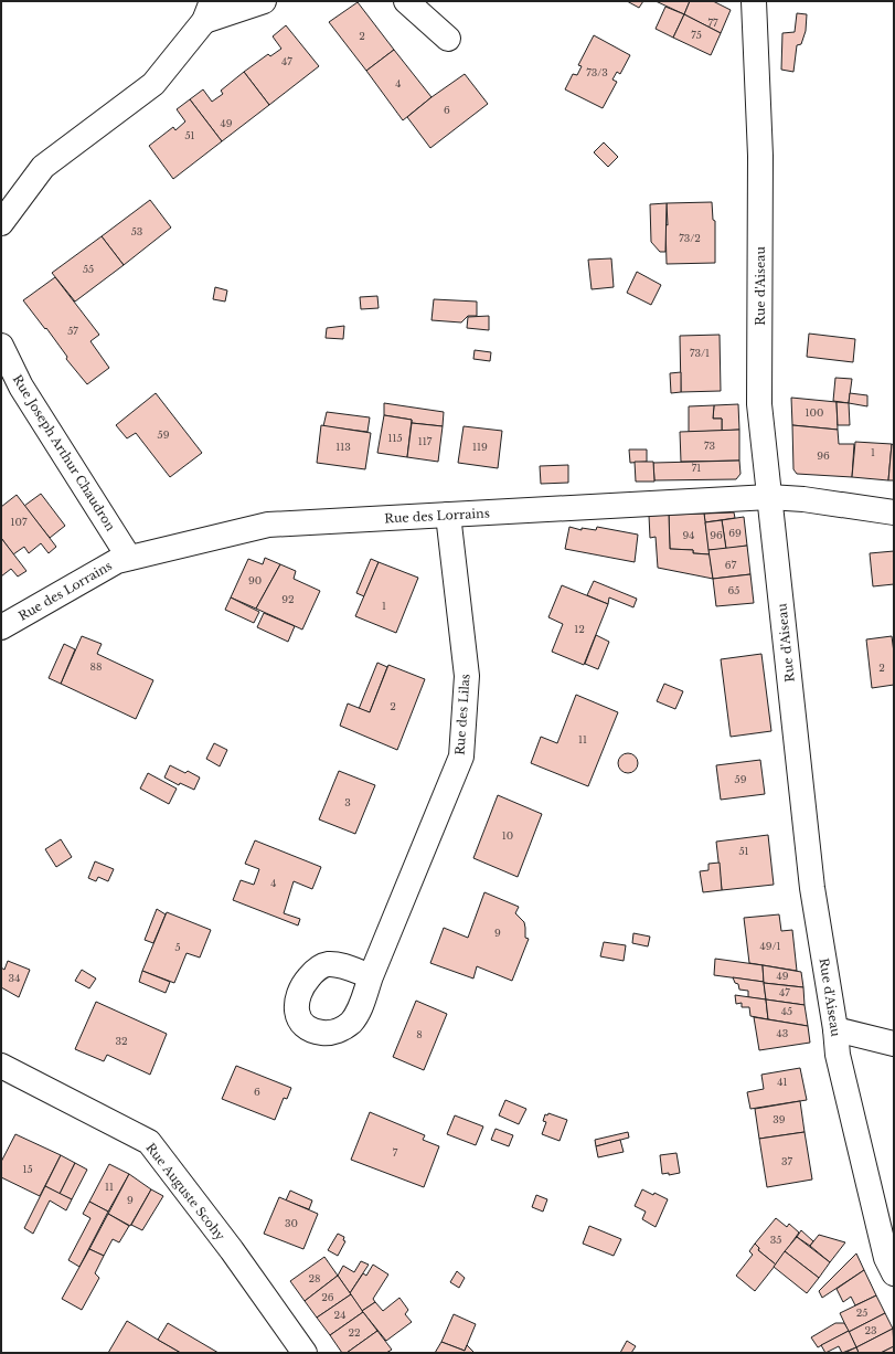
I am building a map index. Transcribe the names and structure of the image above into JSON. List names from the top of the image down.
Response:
{
  "streets": {
    "street": [
      "Rue d'Aiseau",
      "Rue Joseph Arthur Chaudron",
      "Rue des Lorrains",
      "Rue des Lilas",
      "Rue Auguste Scohy"
    ]
  },
  "crossings": [
    ["Rue d'Aiseau", "Rue des Lorrains"],
    ["Rue Joseph Arthur Chaudron", "Rue des Lorrains"],
    ["Rue des Lorrains", "Rue des Lilas"]
  ],
  "house_numbers": [
    "77",
    "75",
    "2",
    "47",
    "73/3",
    "4",
    "6",
    "49",
    "51",
    "53",
    "73/2",
    "55",
    "57",
    "73/1",
    "100",
    "59",
    "115",
    "117",
    "73",
    "113",
    "119",
    "1",
    "96",
    "71",
    "107",
    "69",
    "94",
    "96",
    "67",
    "90",
    "65",
    "92",
    "1",
    "12",
    "88",
    "2",
    "2",
    "11",
    "59",
    "3",
    "10",
    "51",
    "4",
    "9",
    "49/1",
    "5",
    "49",
    "34",
    "47",
    "45",
    "43",
    "8",
    "32",
    "41",
    "6",
    "39",
    "7",
    "37",
    "15",
    "11",
    "9",
    "30",
    "35",
    "28",
    "26",
    "25",
    "24",
    "23",
    "22"
  ]
}
